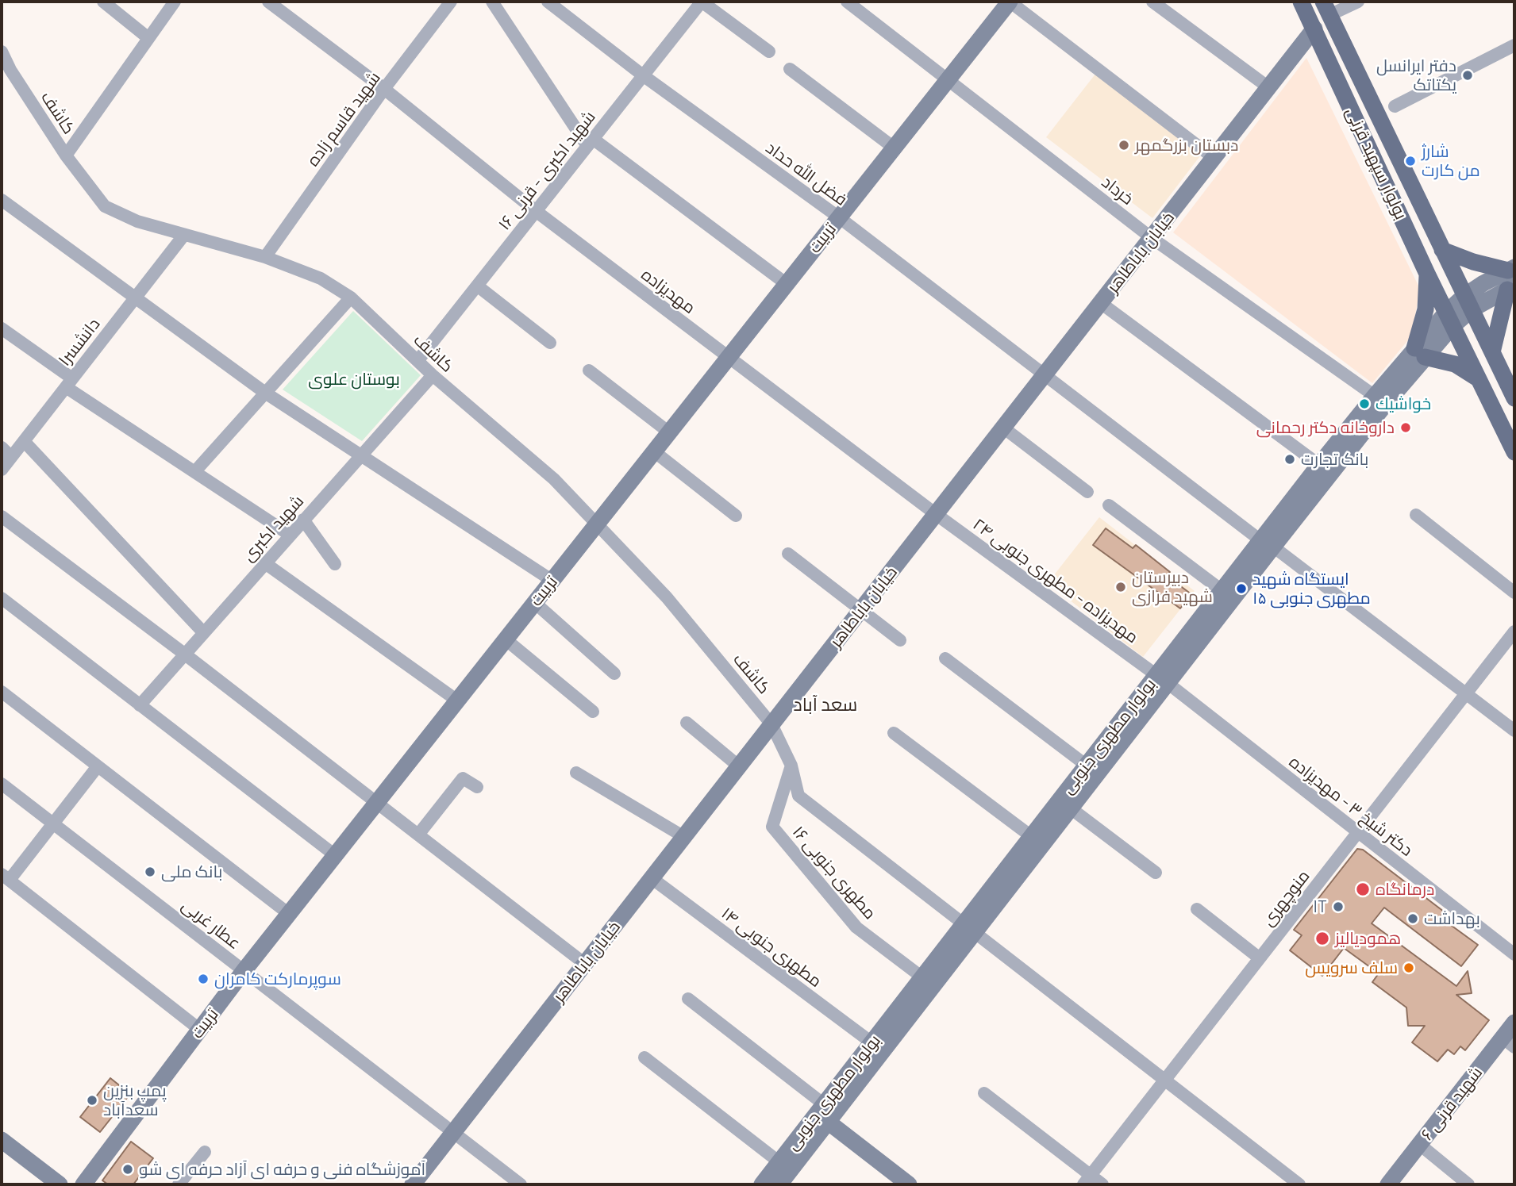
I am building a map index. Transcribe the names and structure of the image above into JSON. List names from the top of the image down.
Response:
{
  "streets": {
    "main road": ["بولوار سپهبد قرنی"],
    "street": [
      "کاشف",
      "شهید قاسم زاده",
      "شهید اکبری - قرنی ۱۶",
      "فضل الله حداد",
      "خرداد",
      "تربیت",
      "خیابان باباطاهر",
      "مهدیزاده",
      "دانشسرا",
      "شهید اکبری",
      "مهدیزاده - مطهری جنوبی ۲۴",
      "بولوار مطهری جنوبی",
      "دکتر شیخ ۳ - مهدیزاده",
      "مطهری جنوبی ۱۶",
      "منوچهری",
      "عطار غربی",
      "مطهری جنوبی ۱۴",
      "شهید قرنی ۶"
    ]
  },
  "crossings": [
    ["کاشف", "شهید قاسم زاده"],
    ["کاشف", "شهید اکبری - قرنی ۱۶"],
    ["کاشف", "تربیت"],
    ["کاشف", "خیابان باباطاهر"],
    ["کاشف", "دانشسرا"],
    ["کاشف", "شهید اکبری"],
    ["کاشف", "بولوار مطهری جنوبی"],
    ["کاشف", "مطهری جنوبی ۱۶"],
    ["کاشف", "منوچهری"],
    ["شهید قاسم زاده", "مهدیزاده"],
    ["بولوار سپهبد قرنی", "خیابان باباطاهر"],
    ["بولوار سپهبد قرنی", "بولوار مطهری جنوبی"],
    ["شهید اکبری - قرنی ۱۶", "فضل الله حداد"],
    ["شهید اکبری - قرنی ۱۶", "مهدیزاده"],
    ["فضل الله حداد", "تربیت"],
    ["فضل الله حداد", "خیابان باباطاهر"],
    ["فضل الله حداد", "بولوار مطهری جنوبی"],
    ["فضل الله حداد", "منوچهری"],
    ["خرداد", "تربیت"],
    ["خرداد", "خیابان باباطاهر"],
    ["خرداد", "بولوار مطهری جنوبی"],
    ["تربیت", "مهدیزاده"],
    ["تربیت", "عطار غربی"],
    ["خیابان باباطاهر", "مهدیزاده"],
    ["خیابان باباطاهر", "مهدیزاده - مطهری جنوبی ۲۴"],
    ["خیابان باباطاهر", "عطار غربی"],
    ["خیابان باباطاهر", "مطهری جنوبی ۱۴"],
    ["مهدیزاده", "مهدیزاده - مطهری جنوبی ۲۴"],
    ["مهدیزاده - مطهری جنوبی ۲۴", "بولوار مطهری جنوبی"],
    ["مهدیزاده - مطهری جنوبی ۲۴", "دکتر شیخ ۳ - مهدیزاده"],
    ["بولوار مطهری جنوبی", "دکتر شیخ ۳ - مهدیزاده"],
    ["بولوار مطهری جنوبی", "مطهری جنوبی ۱۶"],
    ["بولوار مطهری جنوبی", "مطهری جنوبی ۱۴"],
    ["دکتر شیخ ۳ - مهدیزاده", "منوچهری"]
  ],
  "districts": ["سعد آباد"],
  "parks": ["بوستان علوی"],
  "places": [
    "دفتر ایرانسل یکتاتک",
    "دبستان بزرگمهر",
    "شارژ من کارت",
    "خواشيك",
    "داروخانه دکتر رحمانی",
    "بانک تجارت",
    "دبیرستان شهید فرازی",
    "ایستگاه شهید مطهری جنوبی ۱۵",
    "بانک ملی",
    "درمانگاه",
    "IT",
    "بهداشت",
    "همودیالیز",
    "سلف سرویس",
    "سوپرمارکت کامران",
    "پمپ بنزین سعدآباد",
    "آموزشگاه فنی و حرفه ای آزاد حرفه ای شو"
  ]
}
